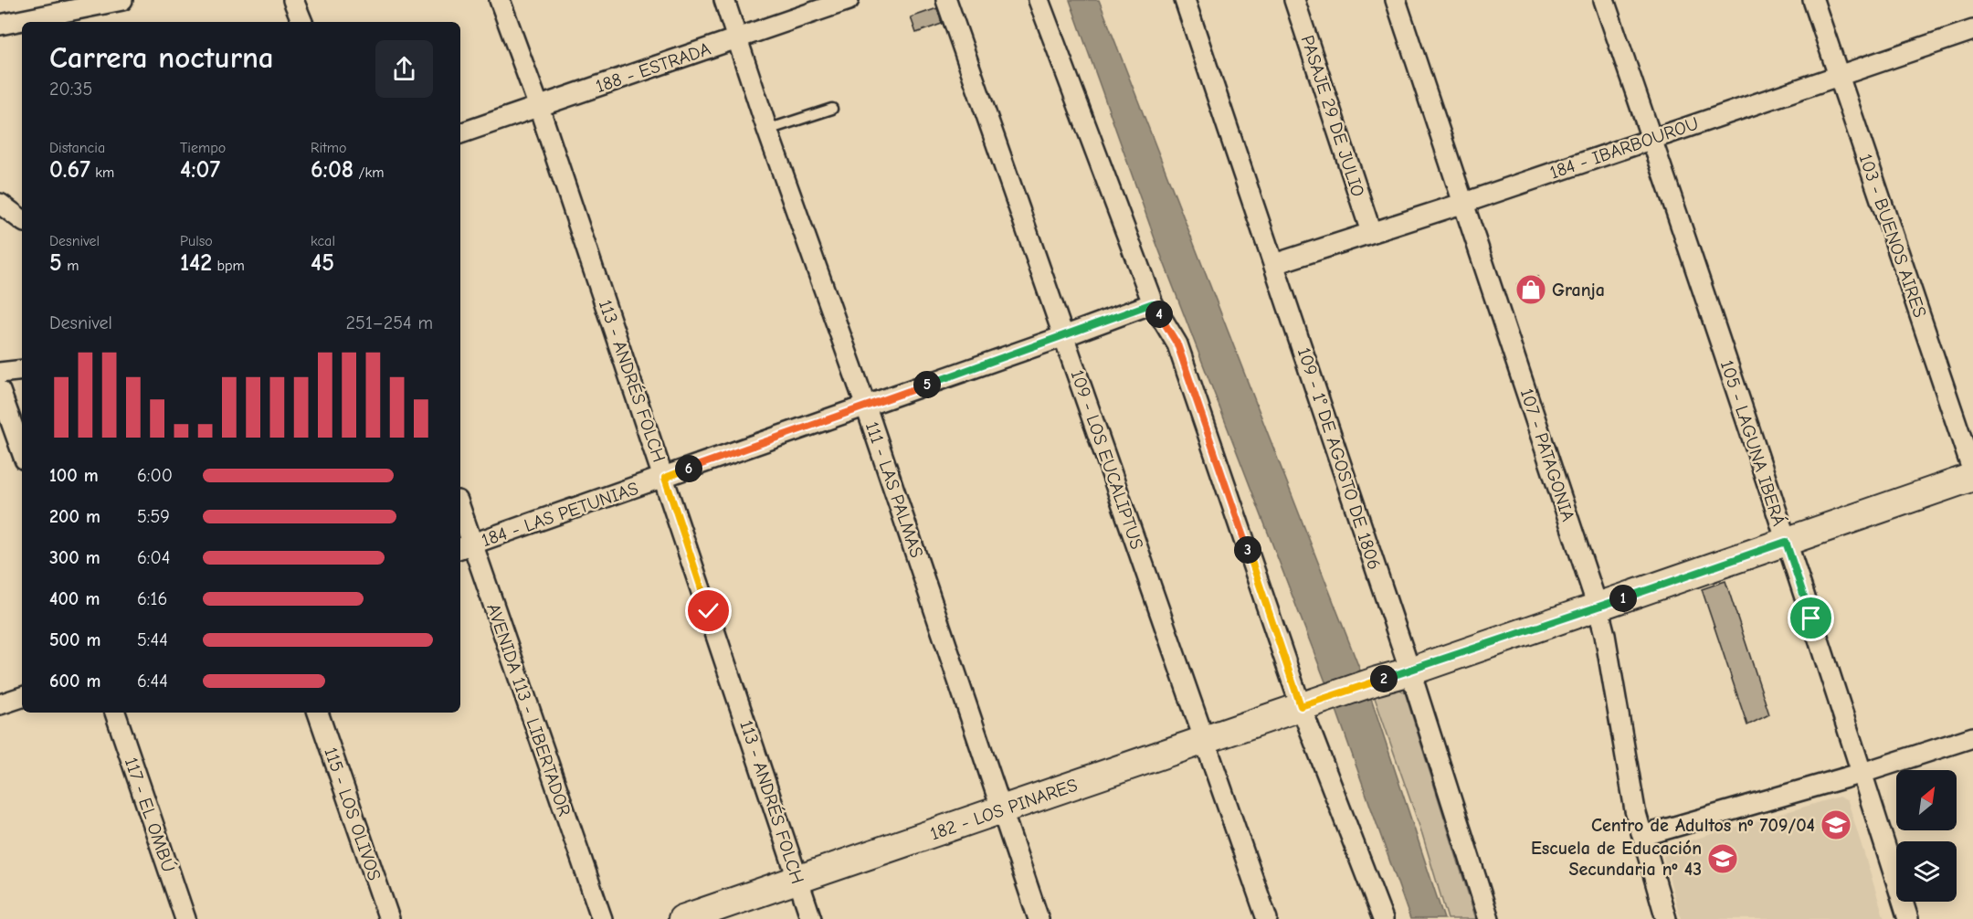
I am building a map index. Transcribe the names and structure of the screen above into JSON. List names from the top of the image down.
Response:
{
  "streets": {
    "street": [
      "188 - ESTRADA",
      "PASAJE 29 DE JULIO",
      "184 - IBARBOUROU",
      "103 - BUENOS AIRES",
      "113 - ANDRÉS FOLCH",
      "105 - LAGUNA IBERÁ",
      "107 - PATAGONIA",
      "109 - 1° DE AGOSTO DE 1806",
      "109 - LOS EUCALIPTUS",
      "111 - LAS PALMAS",
      "184 - LAS PETUNIAS",
      "AVENIDA 113 - LIBERTADOR",
      "182 - LOS PINARES",
      "115 - LOS OLIVOS",
      "117 - EL OMBÚ"
    ]
  },
  "crossings": [
    ["188 - ESTRADA", "113 - ANDRÉS FOLCH"],
    ["188 - ESTRADA", "111 - LAS PALMAS"],
    ["PASAJE 29 DE JULIO", "184 - IBARBOUROU"],
    ["184 - IBARBOUROU", "103 - BUENOS AIRES"],
    ["184 - IBARBOUROU", "105 - LAGUNA IBERÁ"],
    ["184 - IBARBOUROU", "107 - PATAGONIA"],
    ["184 - IBARBOUROU", "109 - 1° DE AGOSTO DE 1806"],
    ["113 - ANDRÉS FOLCH", "184 - LAS PETUNIAS"],
    ["113 - ANDRÉS FOLCH", "182 - LOS PINARES"],
    ["105 - LAGUNA IBERÁ", "182 - LOS PINARES"],
    ["107 - PATAGONIA", "182 - LOS PINARES"],
    ["109 - 1° DE AGOSTO DE 1806", "182 - LOS PINARES"],
    ["109 - LOS EUCALIPTUS", "184 - LAS PETUNIAS"],
    ["109 - LOS EUCALIPTUS", "182 - LOS PINARES"],
    ["111 - LAS PALMAS", "184 - LAS PETUNIAS"],
    ["111 - LAS PALMAS", "182 - LOS PINARES"],
    ["184 - LAS PETUNIAS", "AVENIDA 113 - LIBERTADOR"]
  ],
  "places": {
    "shop": ["Granja"],
    "school or university": ["Centro de Adultos nº 709/04", "Escuela de Educación Secundaria nº 43"]
  },
  "north": "top right",
  "page": {
    "heading": ["Carrera nocturna", "20:35"],
    "stats": [
      ["Distancia", "0.67 km"],
      ["Tiempo", "4:07"],
      ["Ritmo", "6:08 /km"],
      ["Desnivel", "5 m"],
      ["Pulso", "142 bpm"],
      ["kcal", "45"]
    ],
    "pins": [
      "4",
      "5",
      "6",
      "3",
      "1",
      "2"
    ],
    "chart": ["Desnivel", "251–254 m"],
    "list": [
      {
        "name": "100 m",
        "note": "6:00"
      },
      {
        "name": "200 m",
        "note": "5:59"
      },
      {
        "name": "300 m",
        "note": "6:04"
      },
      {
        "name": "400 m",
        "note": "6:16"
      },
      {
        "name": "500 m",
        "note": "5:44"
      },
      {
        "name": "600 m",
        "note": "6:44"
      }
    ]
  }
}
